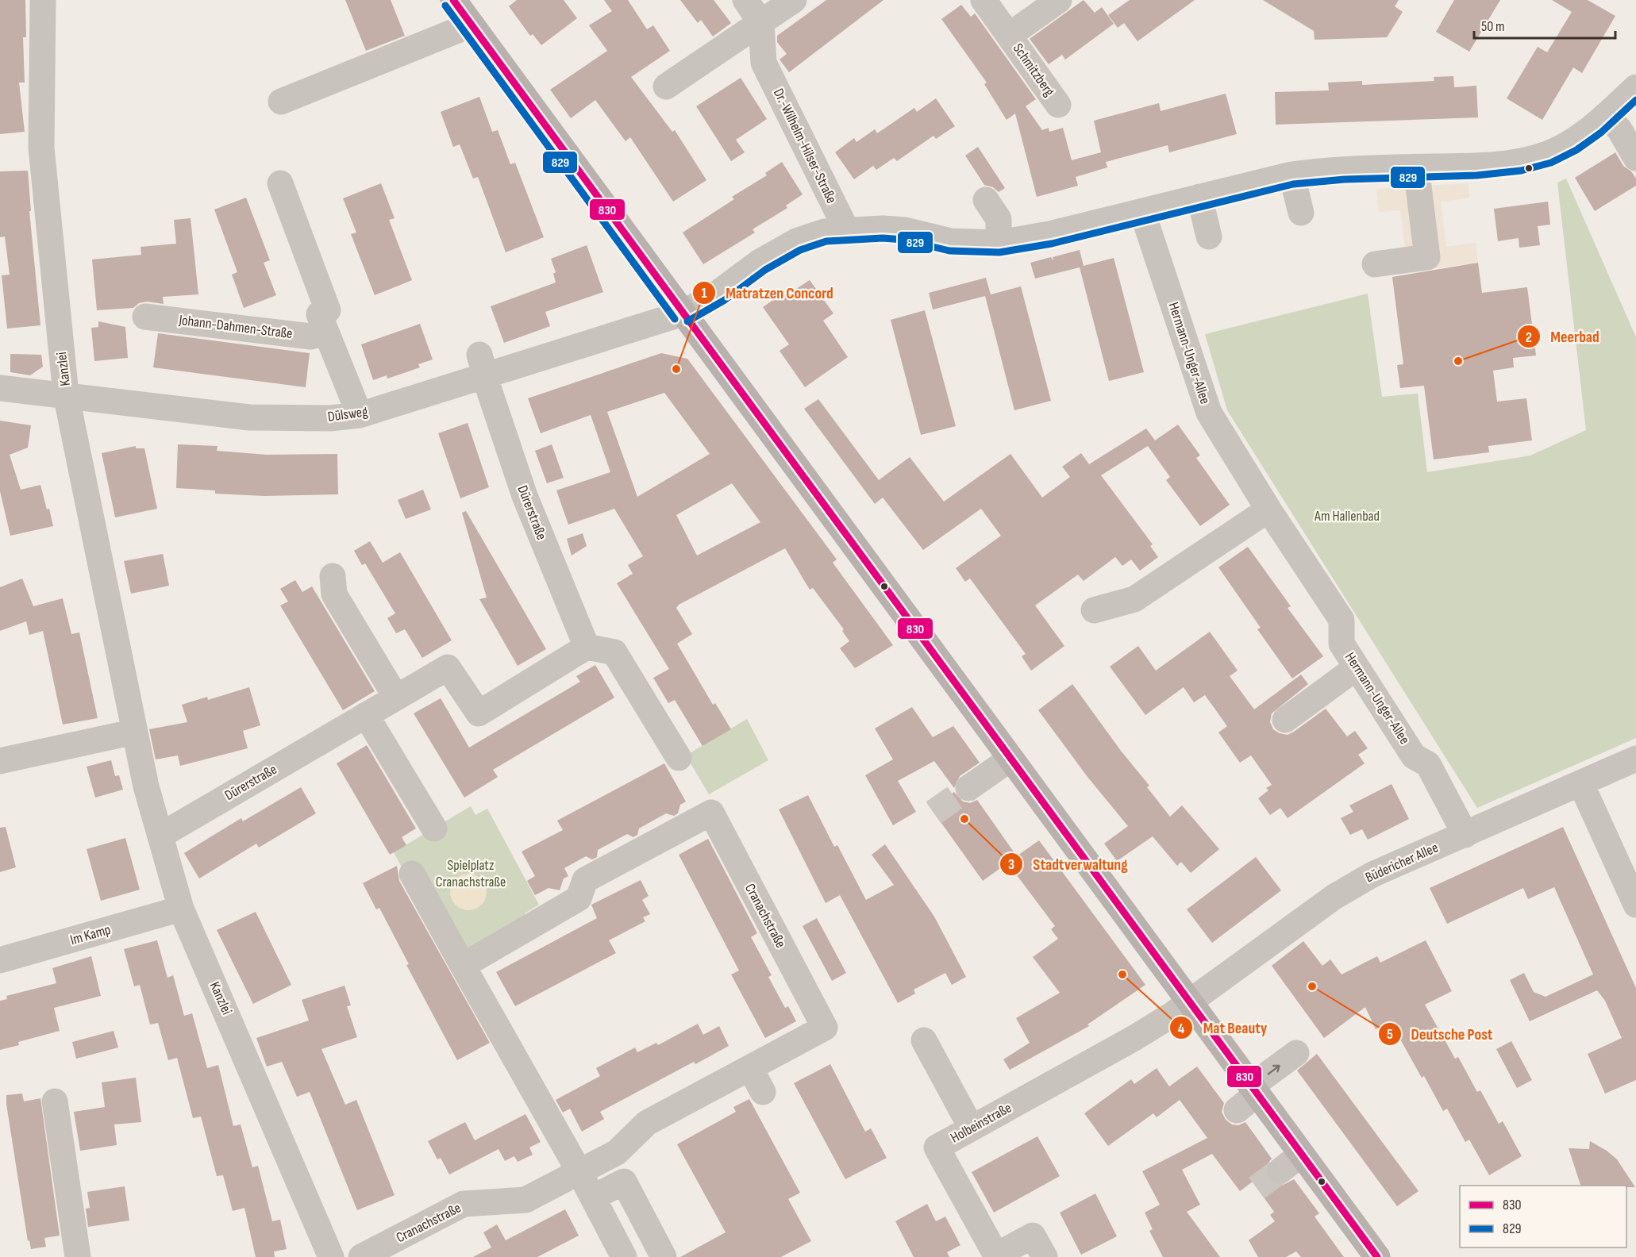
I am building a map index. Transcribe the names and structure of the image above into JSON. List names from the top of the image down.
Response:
{
  "streets": {
    "street": [
      "Schmitzberg",
      "Dr.-Wilhelm-Hilser-Straße",
      "Johann-Dahmen-Straße",
      "Hermann-Unger-Allee",
      "Kanzlei",
      "Dülsweg",
      "Dürerstraße",
      "Büdericher Allee",
      "Cranachstraße",
      "Im Kamp",
      "Holbeinstraße"
    ]
  },
  "crossings": [
    ["Dr.-Wilhelm-Hilser-Straße", "Dülsweg"],
    ["Hermann-Unger-Allee", "Dülsweg"],
    ["Hermann-Unger-Allee", "Büdericher Allee"],
    ["Kanzlei", "Dülsweg"],
    ["Kanzlei", "Dürerstraße"],
    ["Kanzlei", "Im Kamp"],
    ["Dülsweg", "Dürerstraße"],
    ["Büdericher Allee", "Holbeinstraße"]
  ],
  "parks": ["Am Hallenbad", "Spielplatz Cranachstraße"],
  "places": [
    "Meerbad",
    "Matratzen Concord",
    "Stadtverwaltung",
    "Mat Beauty",
    "Deutsche Post"
  ],
  "lines": ["transit line 830", "transit line 829"],
  "legend": ["830", "829"],
  "scale_bar": "50 m"
}
